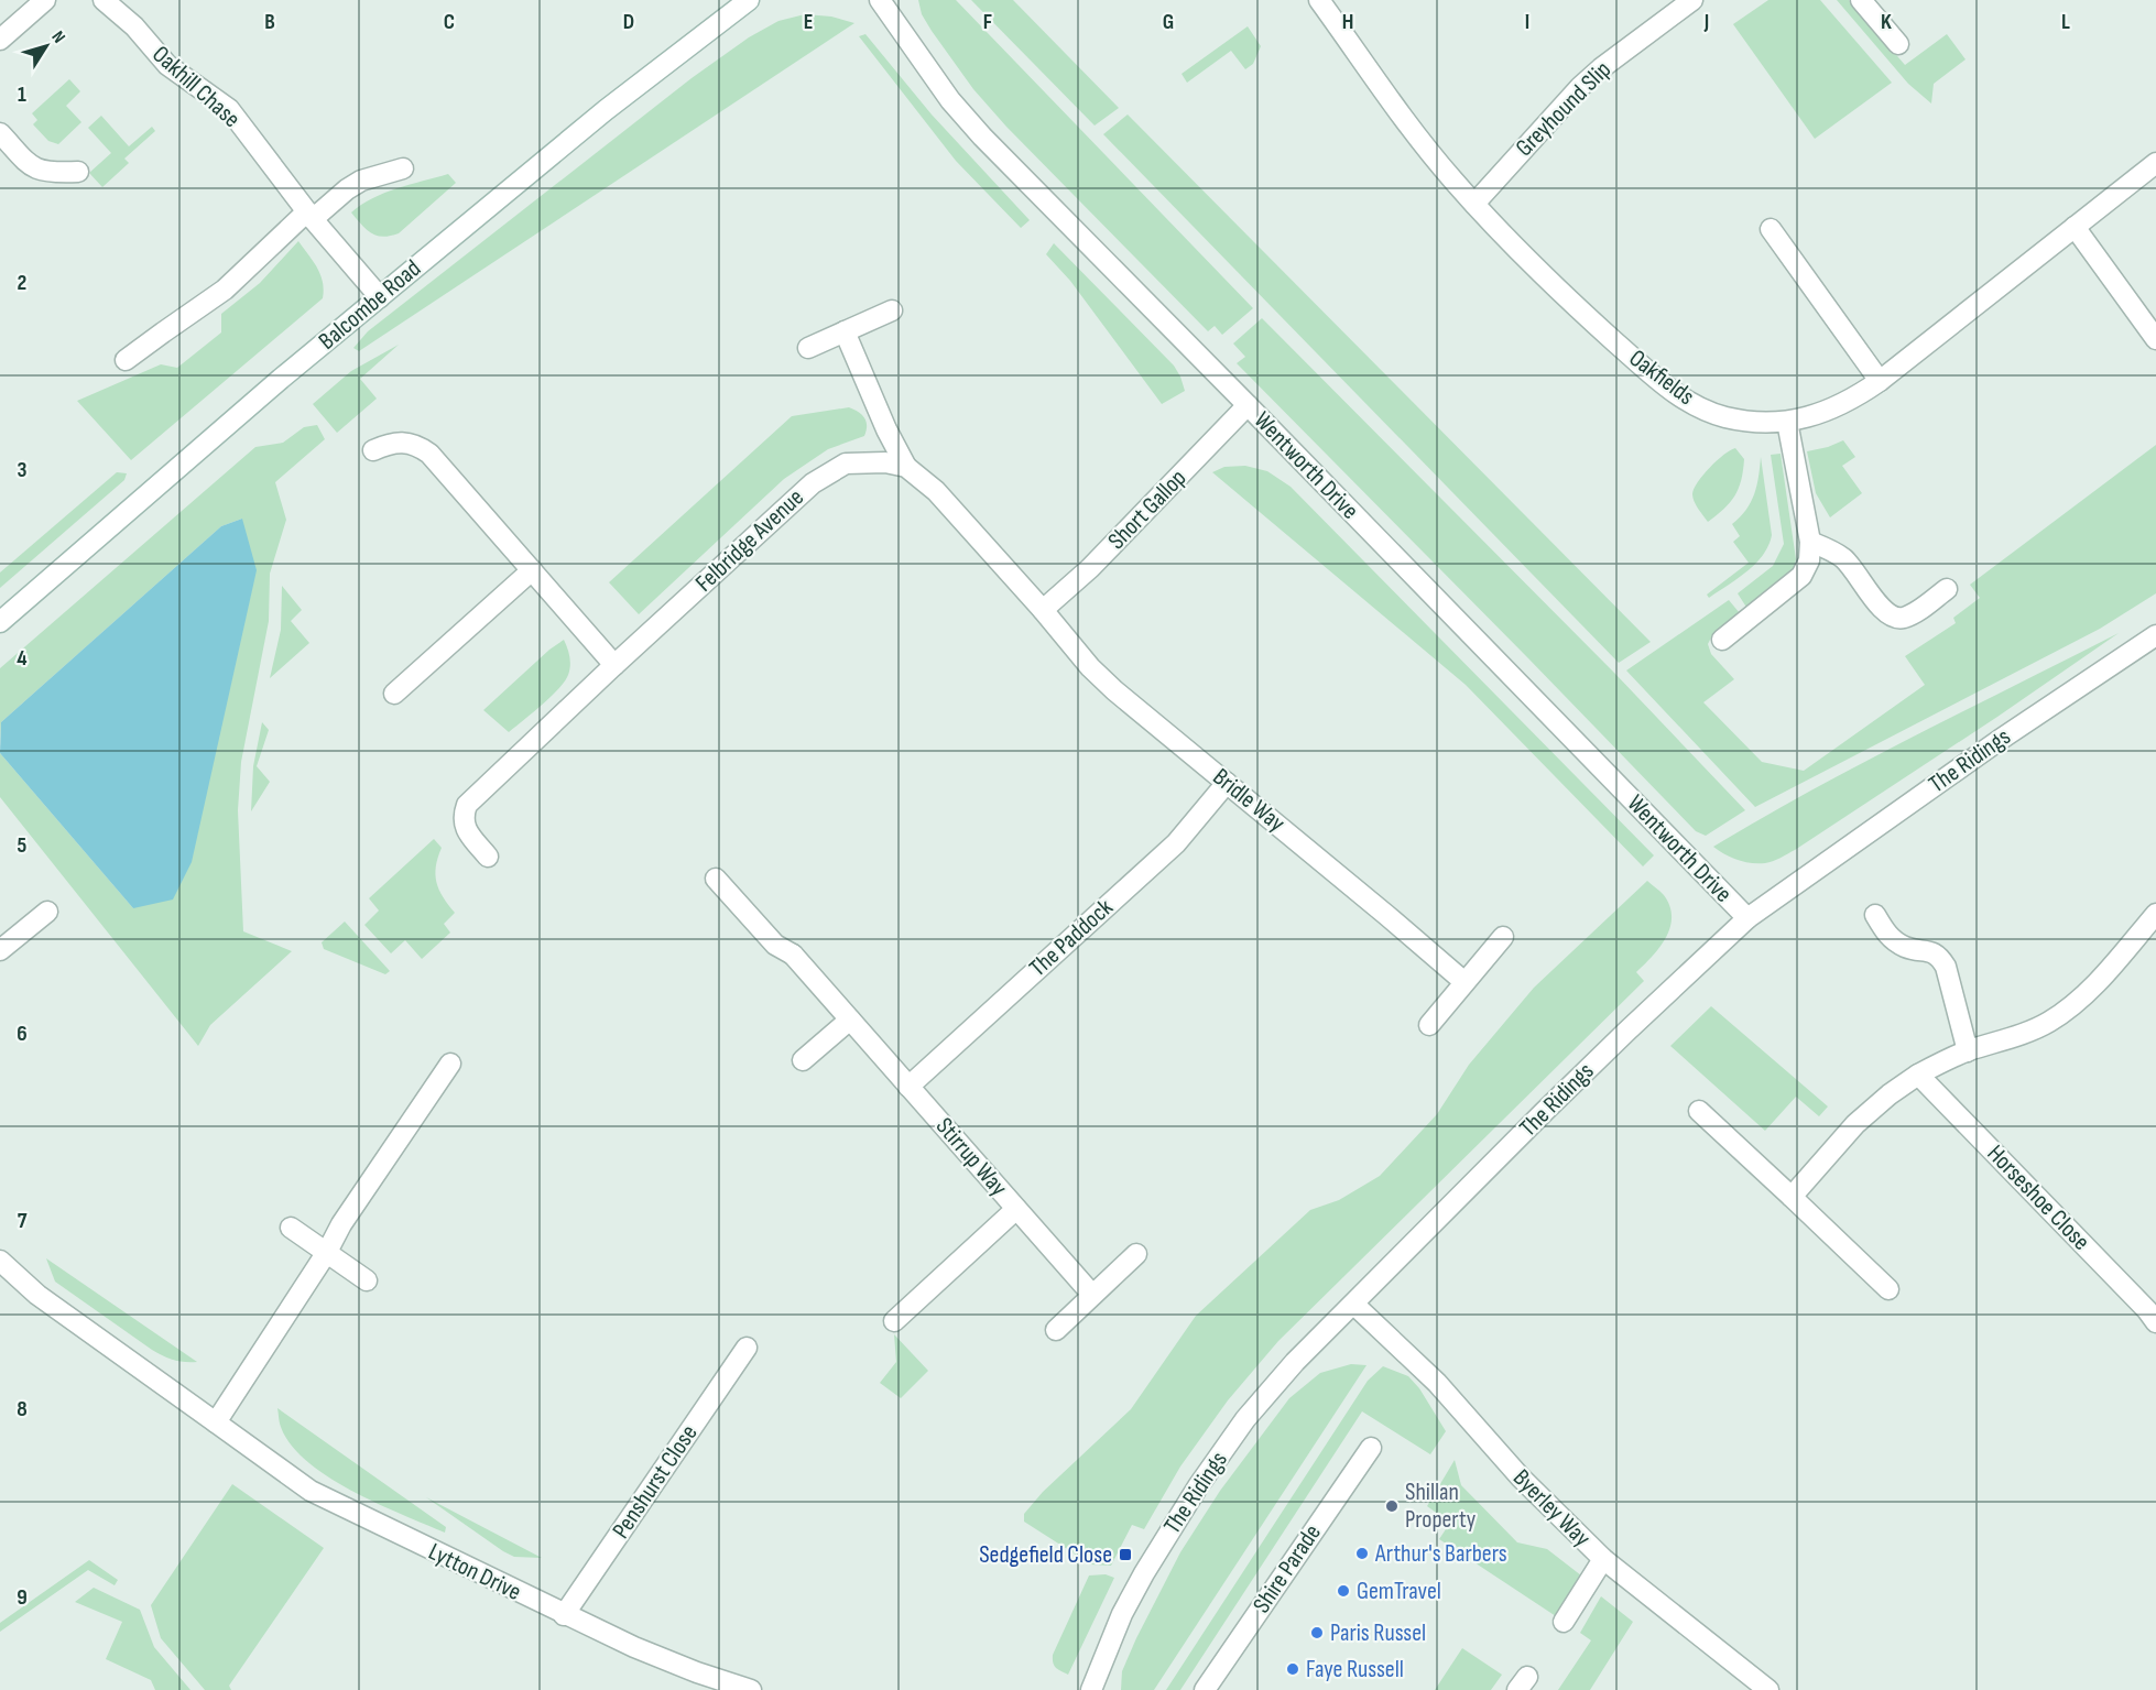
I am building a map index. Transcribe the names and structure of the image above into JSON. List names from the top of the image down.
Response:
{
  "streets": {
    "street": [
      "Oakhill Chase",
      "Greyhound Slip",
      "Balcombe Road",
      "Oakfields",
      "Wentworth Drive",
      "Short Gallop",
      "Felbridge Avenue",
      "The Ridings",
      "Bridle Way",
      "The Paddock",
      "Stirrup Way",
      "Horseshoe Close",
      "Penshurst Close",
      "Byerley Way",
      "Shire Parade",
      "Lytton Drive"
    ]
  },
  "crossings": [
    ["Oakhill Chase", "Balcombe Road"],
    ["Greyhound Slip", "Oakfields"],
    ["Wentworth Drive", "Short Gallop"],
    ["Wentworth Drive", "The Ridings"],
    ["Short Gallop", "Bridle Way"],
    ["The Ridings", "Byerley Way"],
    ["Bridle Way", "The Paddock"],
    ["The Paddock", "Stirrup Way"],
    ["Penshurst Close", "Lytton Drive"]
  ],
  "places": {
    "other": [
      "Shillan Property",
      "Arthur's Barbers",
      "GemTravel",
      "Paris Russel",
      "Faye Russell"
    ],
    "transit": ["Sedgefield Close"]
  },
  "north": "top right",
  "grid": {
    "columns": [
      "B",
      "C",
      "D",
      "E",
      "F",
      "G",
      "H",
      "I",
      "J",
      "K",
      "L"
    ],
    "rows": [
      "1",
      "2",
      "3",
      "4",
      "5",
      "6",
      "7",
      "8",
      "9"
    ]
  }
}
